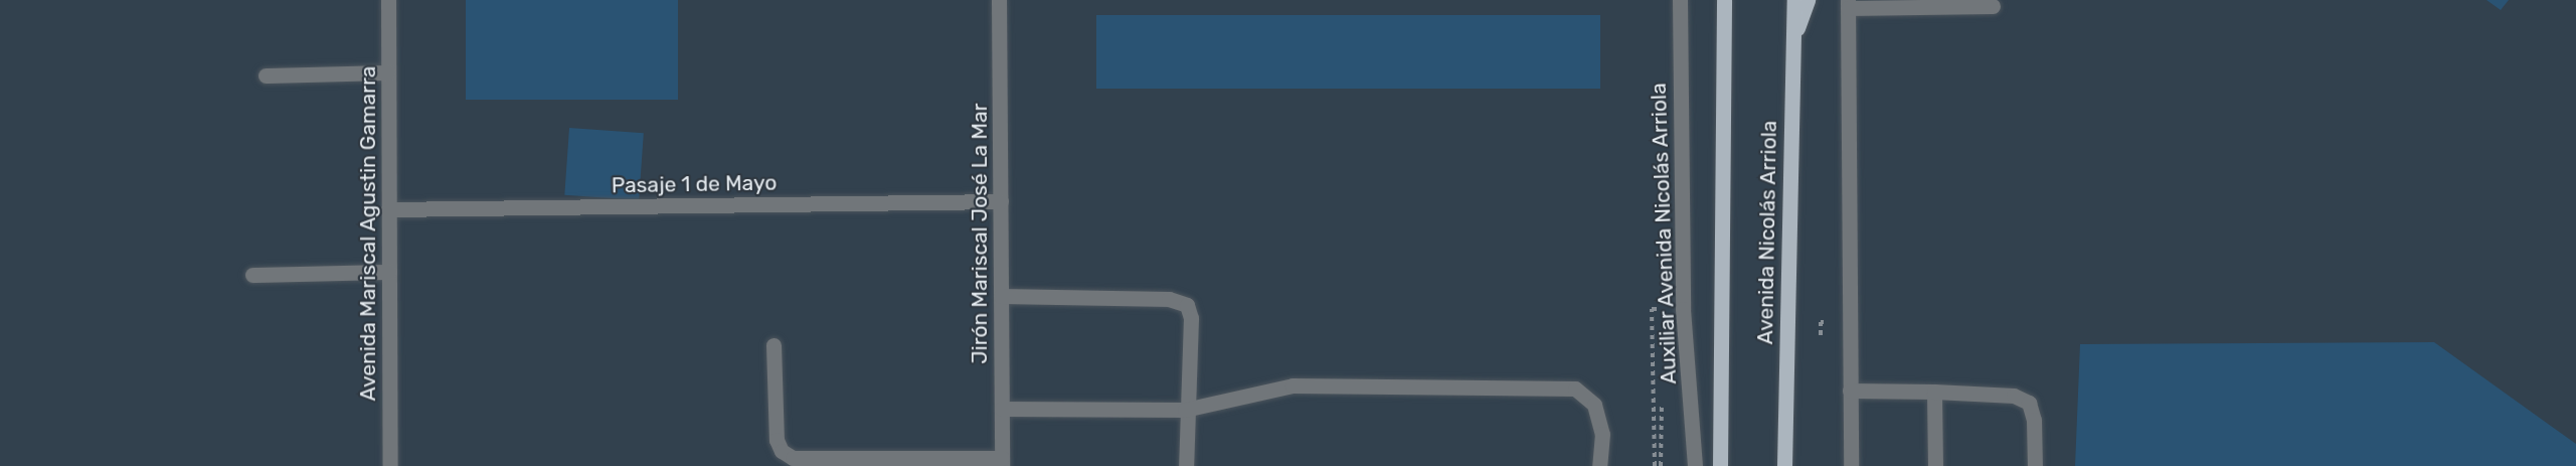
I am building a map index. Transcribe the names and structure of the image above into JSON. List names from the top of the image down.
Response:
{
  "streets": {
    "main road": ["Avenida Nicolás Arriola"],
    "street": [
      "Pasaje 1 de Mayo",
      "Avenida Mariscal Agustin Gamarra",
      "Jirón Mariscal José La Mar",
      "Auxiliar Avenida Nicolás Arriola"
    ]
  },
  "crossings": [
    ["Pasaje 1 de Mayo", "Avenida Mariscal Agustin Gamarra"],
    ["Pasaje 1 de Mayo", "Jirón Mariscal José La Mar"]
  ]
}
